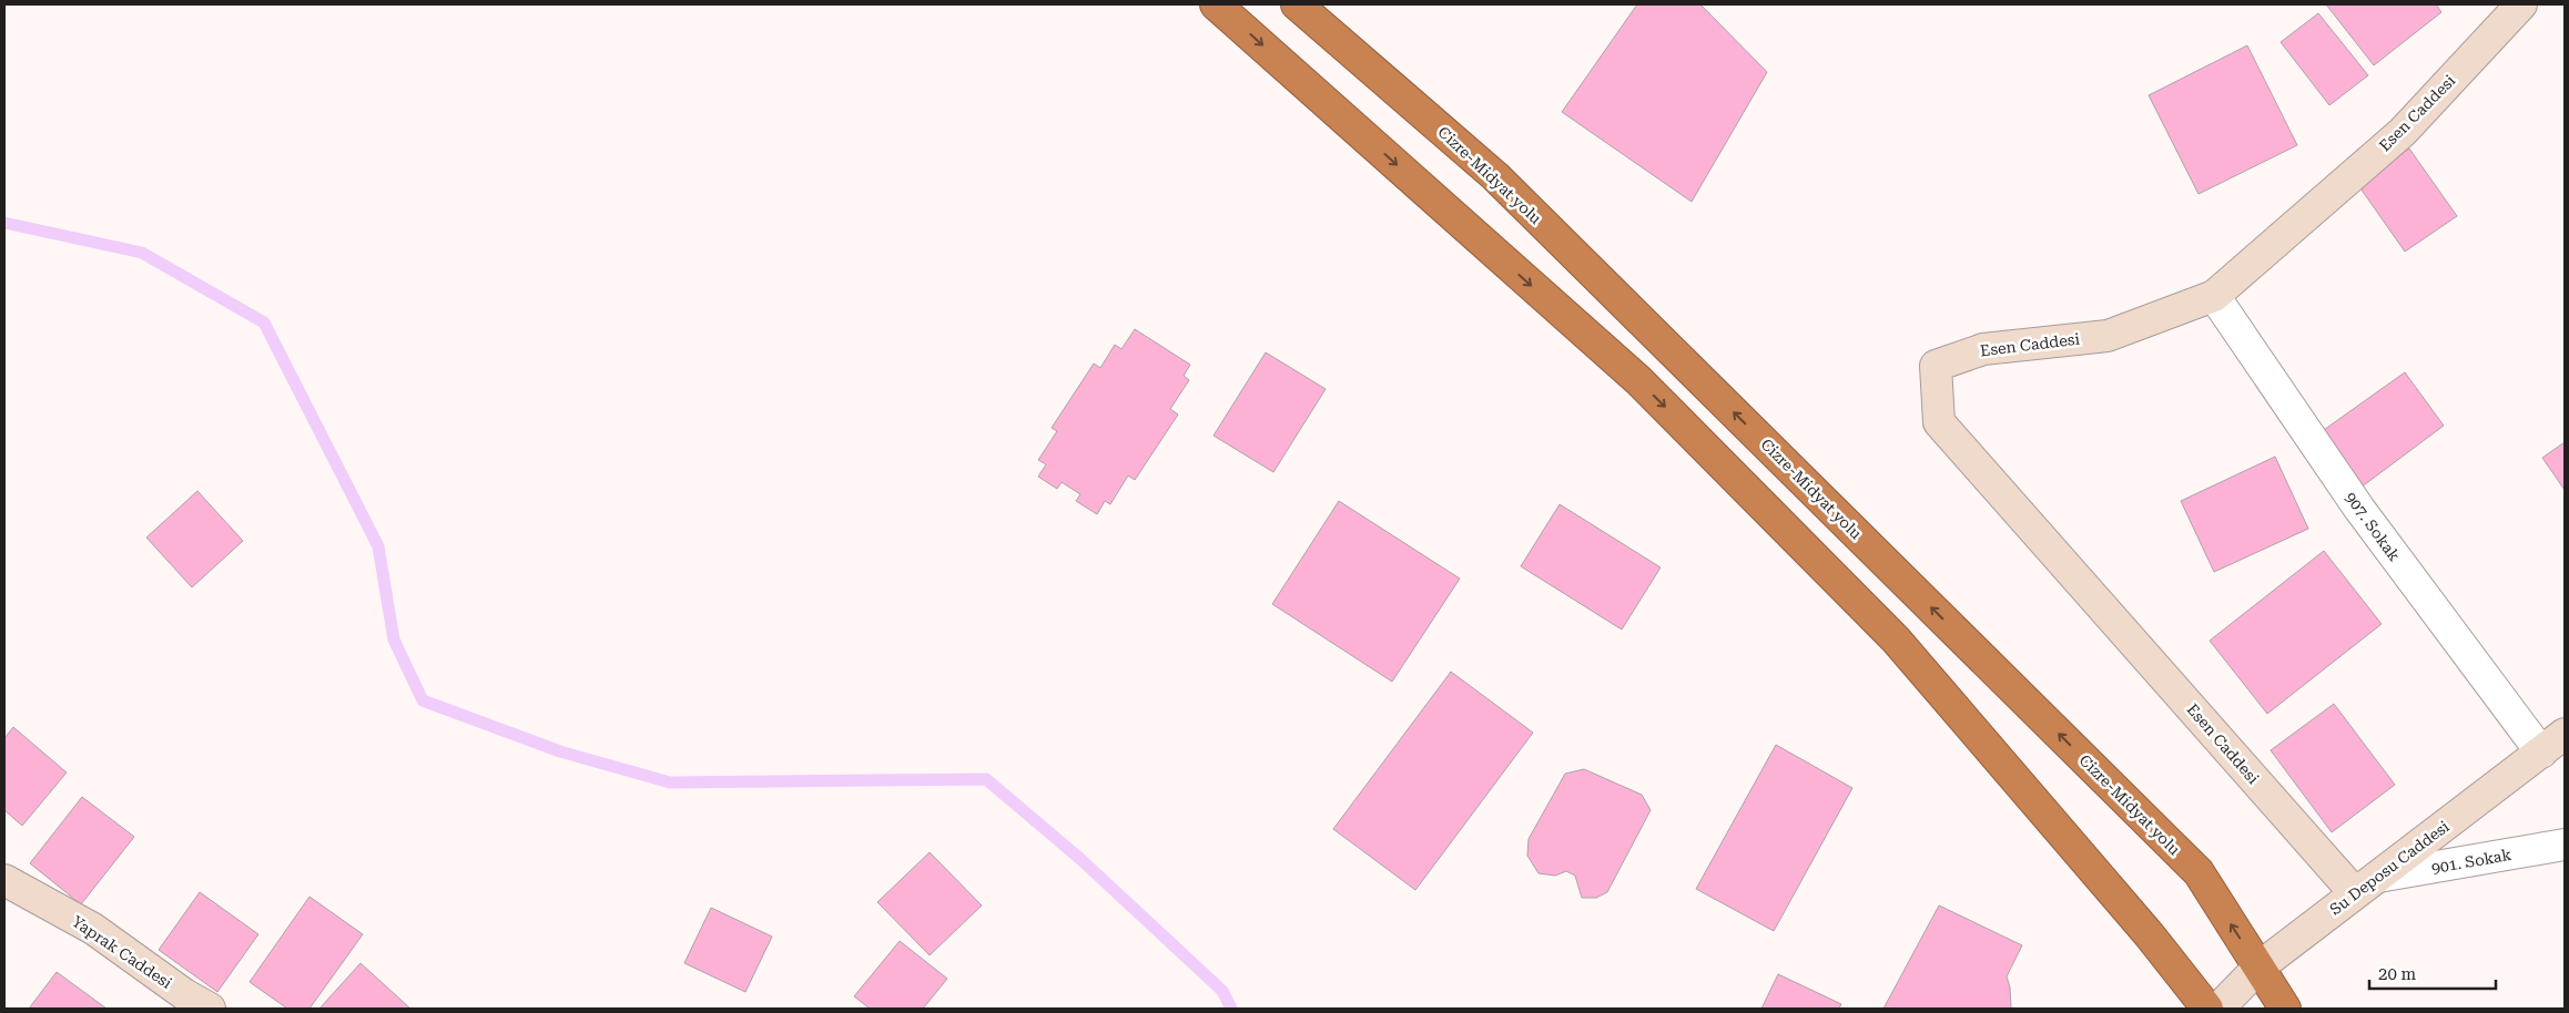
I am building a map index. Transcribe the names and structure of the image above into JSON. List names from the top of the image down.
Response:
{
  "streets": {
    "highway": ["Cizre-Midyat yolu"],
    "street": [
      "Esen Caddesi",
      "907. Sokak",
      "901. Sokak",
      "Su Deposu Caddesi",
      "Yaprak Caddesi"
    ]
  },
  "crossings": [
    ["Esen Caddesi", "907. Sokak"],
    ["Esen Caddesi", "901. Sokak"],
    ["Esen Caddesi", "Su Deposu Caddesi"],
    ["Cizre-Midyat yolu", "Su Deposu Caddesi"],
    ["907. Sokak", "Su Deposu Caddesi"],
    ["901. Sokak", "Su Deposu Caddesi"]
  ],
  "scale_bar": "20 m"
}
